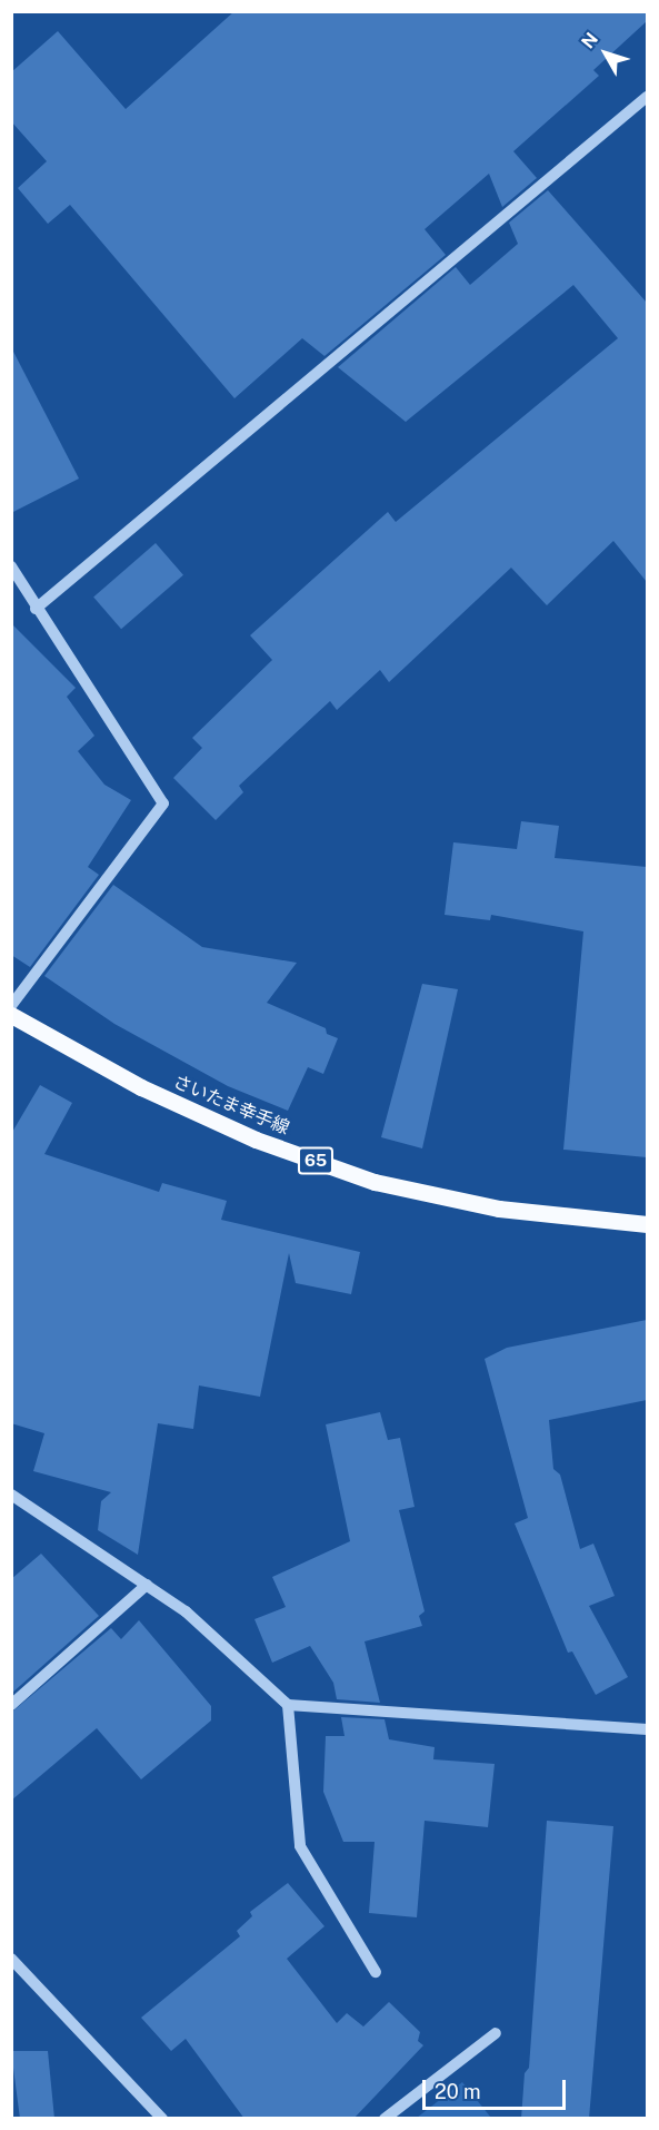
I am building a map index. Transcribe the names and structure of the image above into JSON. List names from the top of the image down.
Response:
{
  "streets": {
    "main road": ["さいたま幸手線", "65"]
  },
  "scale_bar": "20 m",
  "north": "top left"
}
